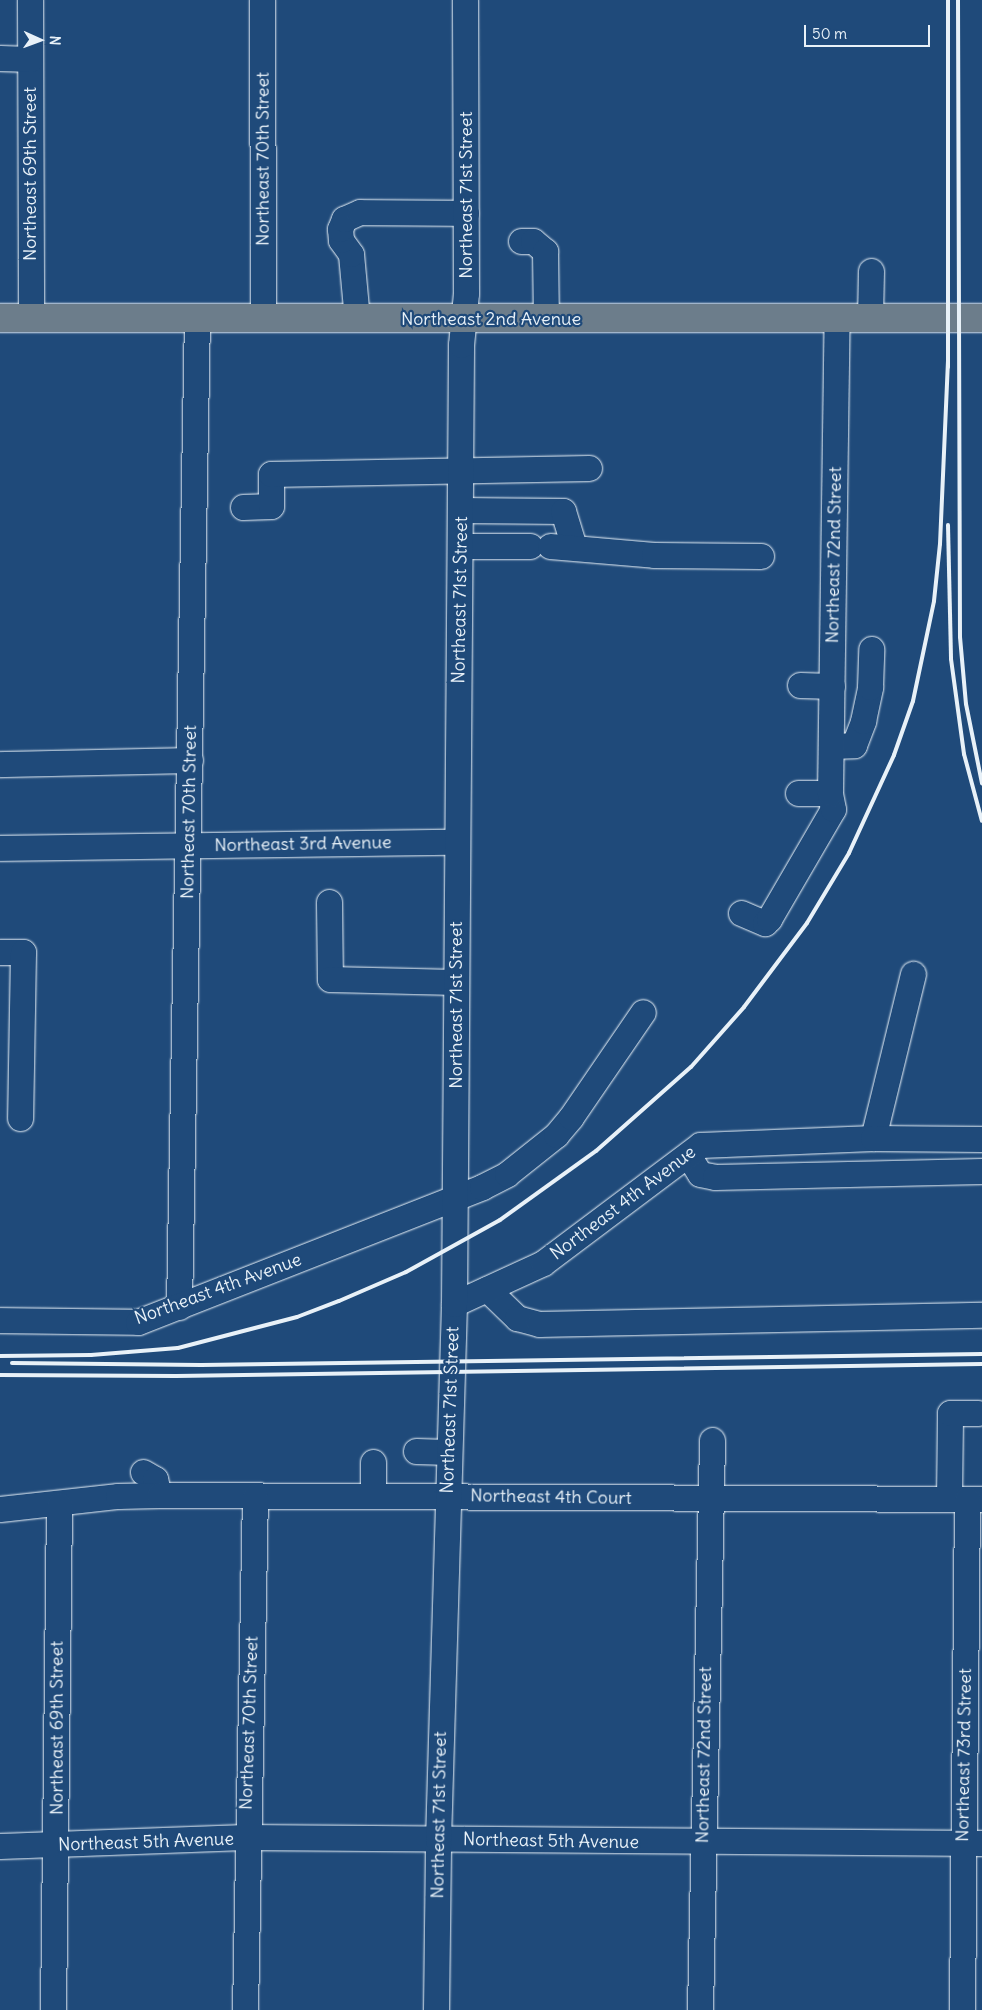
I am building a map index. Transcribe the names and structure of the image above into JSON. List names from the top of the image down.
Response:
{
  "streets": {
    "main road": ["Northeast 2nd Avenue"],
    "street": [
      "Northeast 70th Street",
      "Northeast 69th Street",
      "Northeast 71st Street",
      "Northeast 72nd Street",
      "Northeast 3rd Avenue",
      "Northeast 4th Avenue",
      "Northeast 4th Court",
      "Northeast 73rd Street",
      "Northeast 5th Avenue"
    ]
  },
  "crossings": [
    ["Northeast 70th Street", "Northeast 2nd Avenue"],
    ["Northeast 70th Street", "Northeast 3rd Avenue"],
    ["Northeast 70th Street", "Northeast 4th Avenue"],
    ["Northeast 70th Street", "Northeast 4th Court"],
    ["Northeast 70th Street", "Northeast 5th Avenue"],
    ["Northeast 69th Street", "Northeast 2nd Avenue"],
    ["Northeast 69th Street", "Northeast 4th Court"],
    ["Northeast 69th Street", "Northeast 5th Avenue"],
    ["Northeast 71st Street", "Northeast 2nd Avenue"],
    ["Northeast 71st Street", "Northeast 3rd Avenue"],
    ["Northeast 71st Street", "Northeast 4th Avenue"],
    ["Northeast 71st Street", "Northeast 4th Court"],
    ["Northeast 71st Street", "Northeast 5th Avenue"],
    ["Northeast 2nd Avenue", "Northeast 72nd Street"],
    ["Northeast 72nd Street", "Northeast 4th Court"],
    ["Northeast 72nd Street", "Northeast 5th Avenue"],
    ["Northeast 4th Court", "Northeast 73rd Street"],
    ["Northeast 73rd Street", "Northeast 5th Avenue"]
  ],
  "scale_bar": "50 m",
  "north": "right"
}
